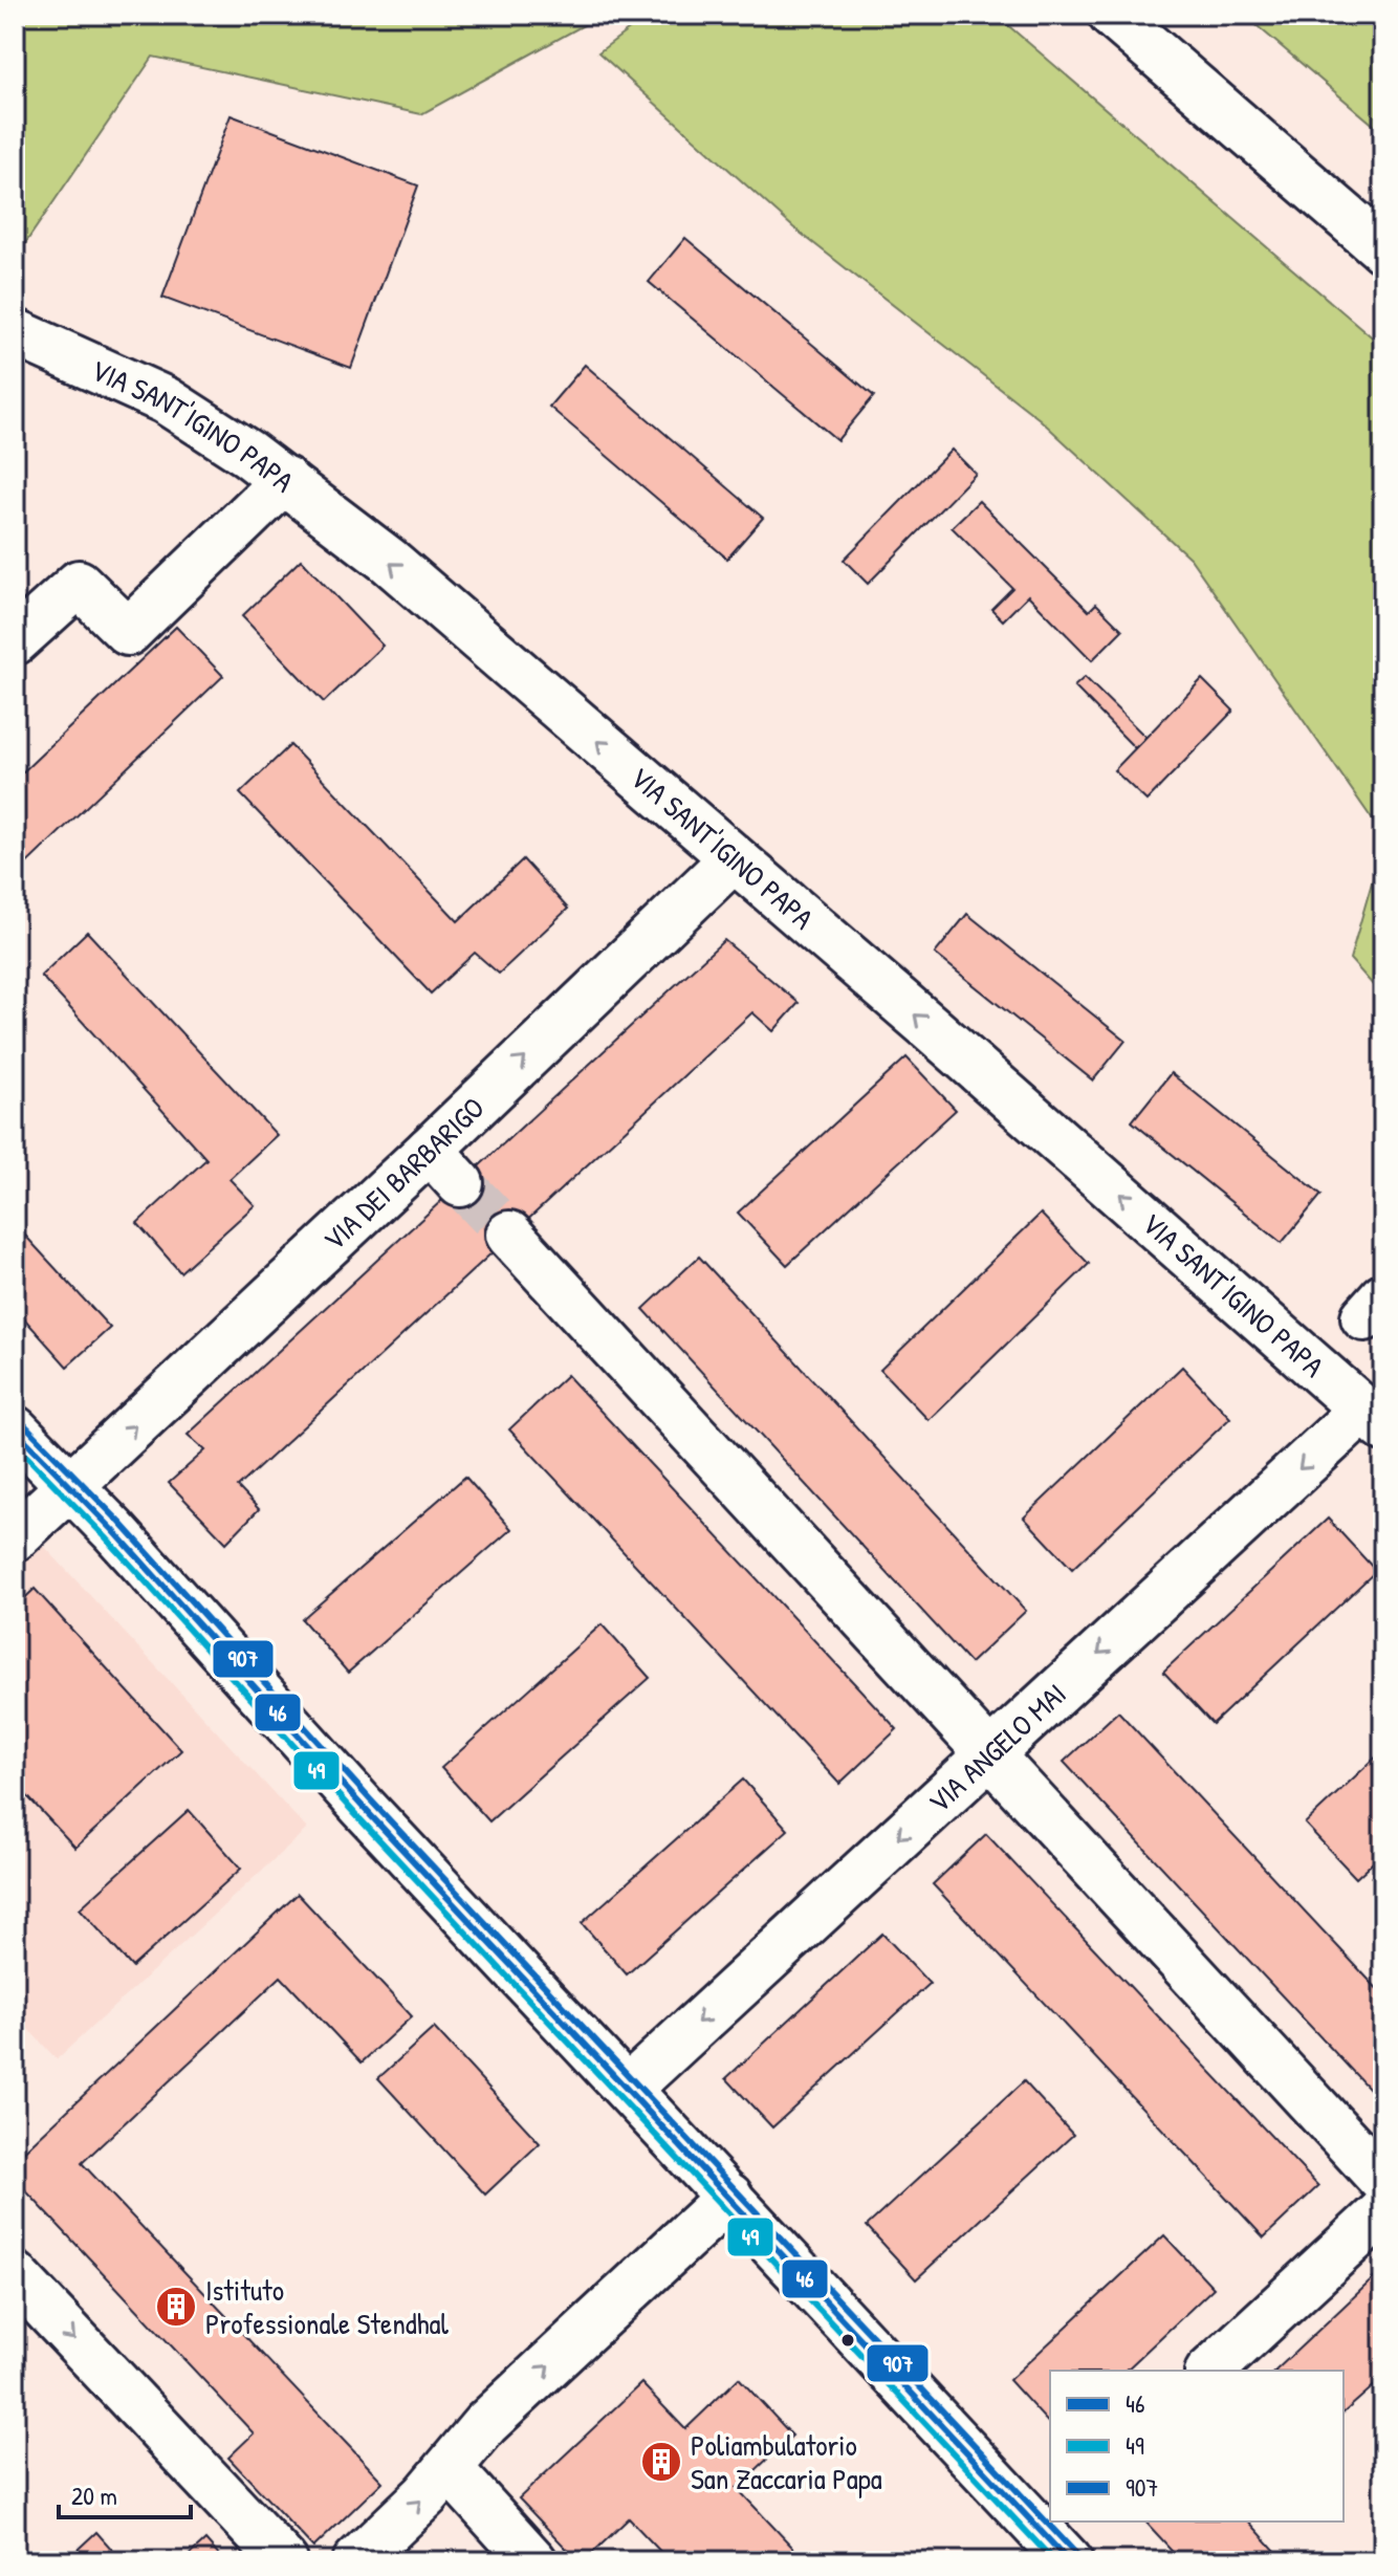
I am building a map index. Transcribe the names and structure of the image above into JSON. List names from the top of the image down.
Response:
{
  "streets": {
    "street": ["VIA SANT'IGINO PAPA", "VIA DEI BARBARIGO", "VIA ANGELO MAI"]
  },
  "crossings": [
    ["VIA SANT'IGINO PAPA", "VIA DEI BARBARIGO"],
    ["VIA SANT'IGINO PAPA", "VIA ANGELO MAI"]
  ],
  "one_way": ["VIA SANT'IGINO PAPA", "VIA DEI BARBARIGO", "VIA ANGELO MAI"],
  "places": {
    "building": ["Istituto Professionale Stendhal", "Poliambulatorio San Zaccaria Papa"]
  },
  "lines": ["transit line 907", "transit line 46", "transit line 49"],
  "legend": ["46", "49", "907"],
  "scale_bar": "20 m"
}
